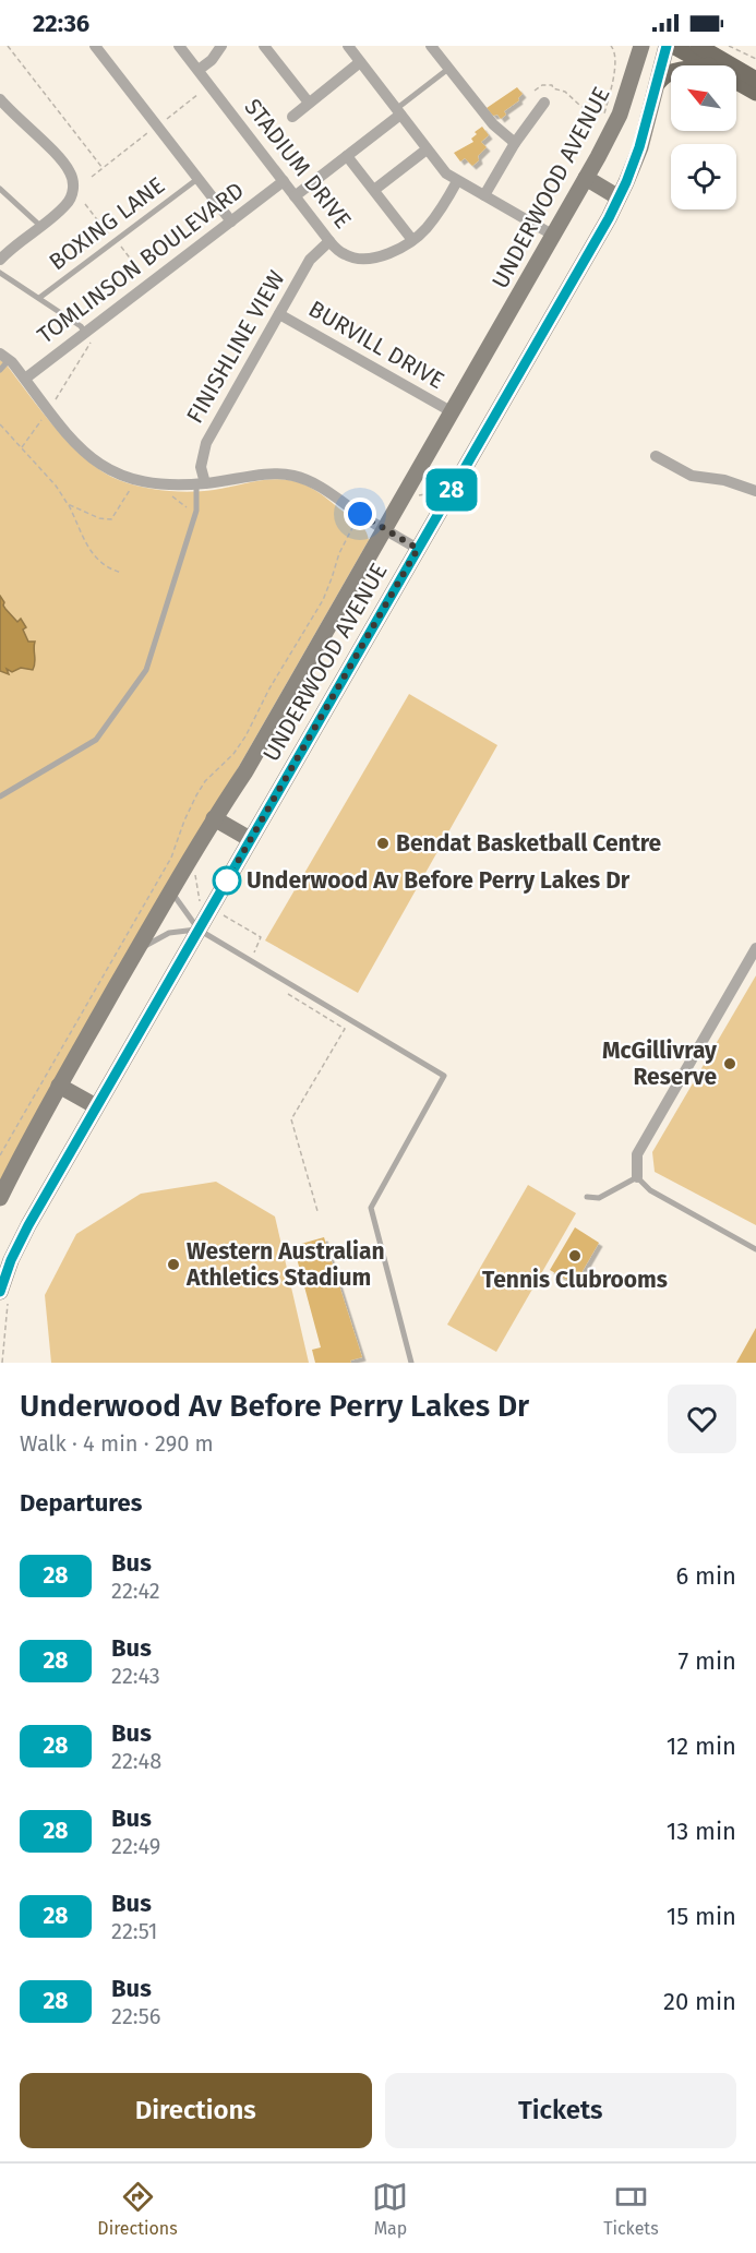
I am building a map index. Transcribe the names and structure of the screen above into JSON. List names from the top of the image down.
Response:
{
  "streets": {
    "main road": ["UNDERWOOD AVENUE"],
    "street": [
      "STADIUM DRIVE",
      "TOMLINSON BOULEVARD",
      "BURVILL DRIVE",
      "FINISHLINE VIEW"
    ],
    "lane": ["BOXING LANE"]
  },
  "crossings": [
    ["STADIUM DRIVE", "TOMLINSON BOULEVARD"],
    ["STADIUM DRIVE", "FINISHLINE VIEW"],
    ["UNDERWOOD AVENUE", "BURVILL DRIVE"],
    ["BURVILL DRIVE", "FINISHLINE VIEW"]
  ],
  "places": [
    "Bendat Basketball Centre",
    "Underwood Av Before Perry Lakes Dr",
    "McGillivray Reserve",
    "Tennis Clubrooms",
    "Western Australian Athletics Stadium"
  ],
  "lines": ["bus line 28"],
  "north": "top left",
  "page": {
    "status": "22:36",
    "on_map": "28",
    "heading": [
      ["Underwood Av Before Perry Lakes Dr", "Walk · 4 min · 290 m"],
      "Departures"
    ],
    "list": [
      {
        "mark": "28",
        "name": "Bus",
        "note": "22:42",
        "value": "6 min"
      },
      {
        "mark": "28",
        "name": "Bus",
        "note": "22:43",
        "value": "7 min"
      },
      {
        "mark": "28",
        "name": "Bus",
        "note": "22:48",
        "value": "12 min"
      },
      {
        "mark": "28",
        "name": "Bus",
        "note": "22:49",
        "value": "13 min"
      },
      {
        "mark": "28",
        "name": "Bus",
        "note": "22:51",
        "value": "15 min"
      },
      {
        "mark": "28",
        "name": "Bus",
        "note": "22:56",
        "value": "20 min"
      }
    ],
    "buttons": ["Directions", "Tickets"],
    "tabs": ["Directions", "Map", "Tickets"]
  }
}
